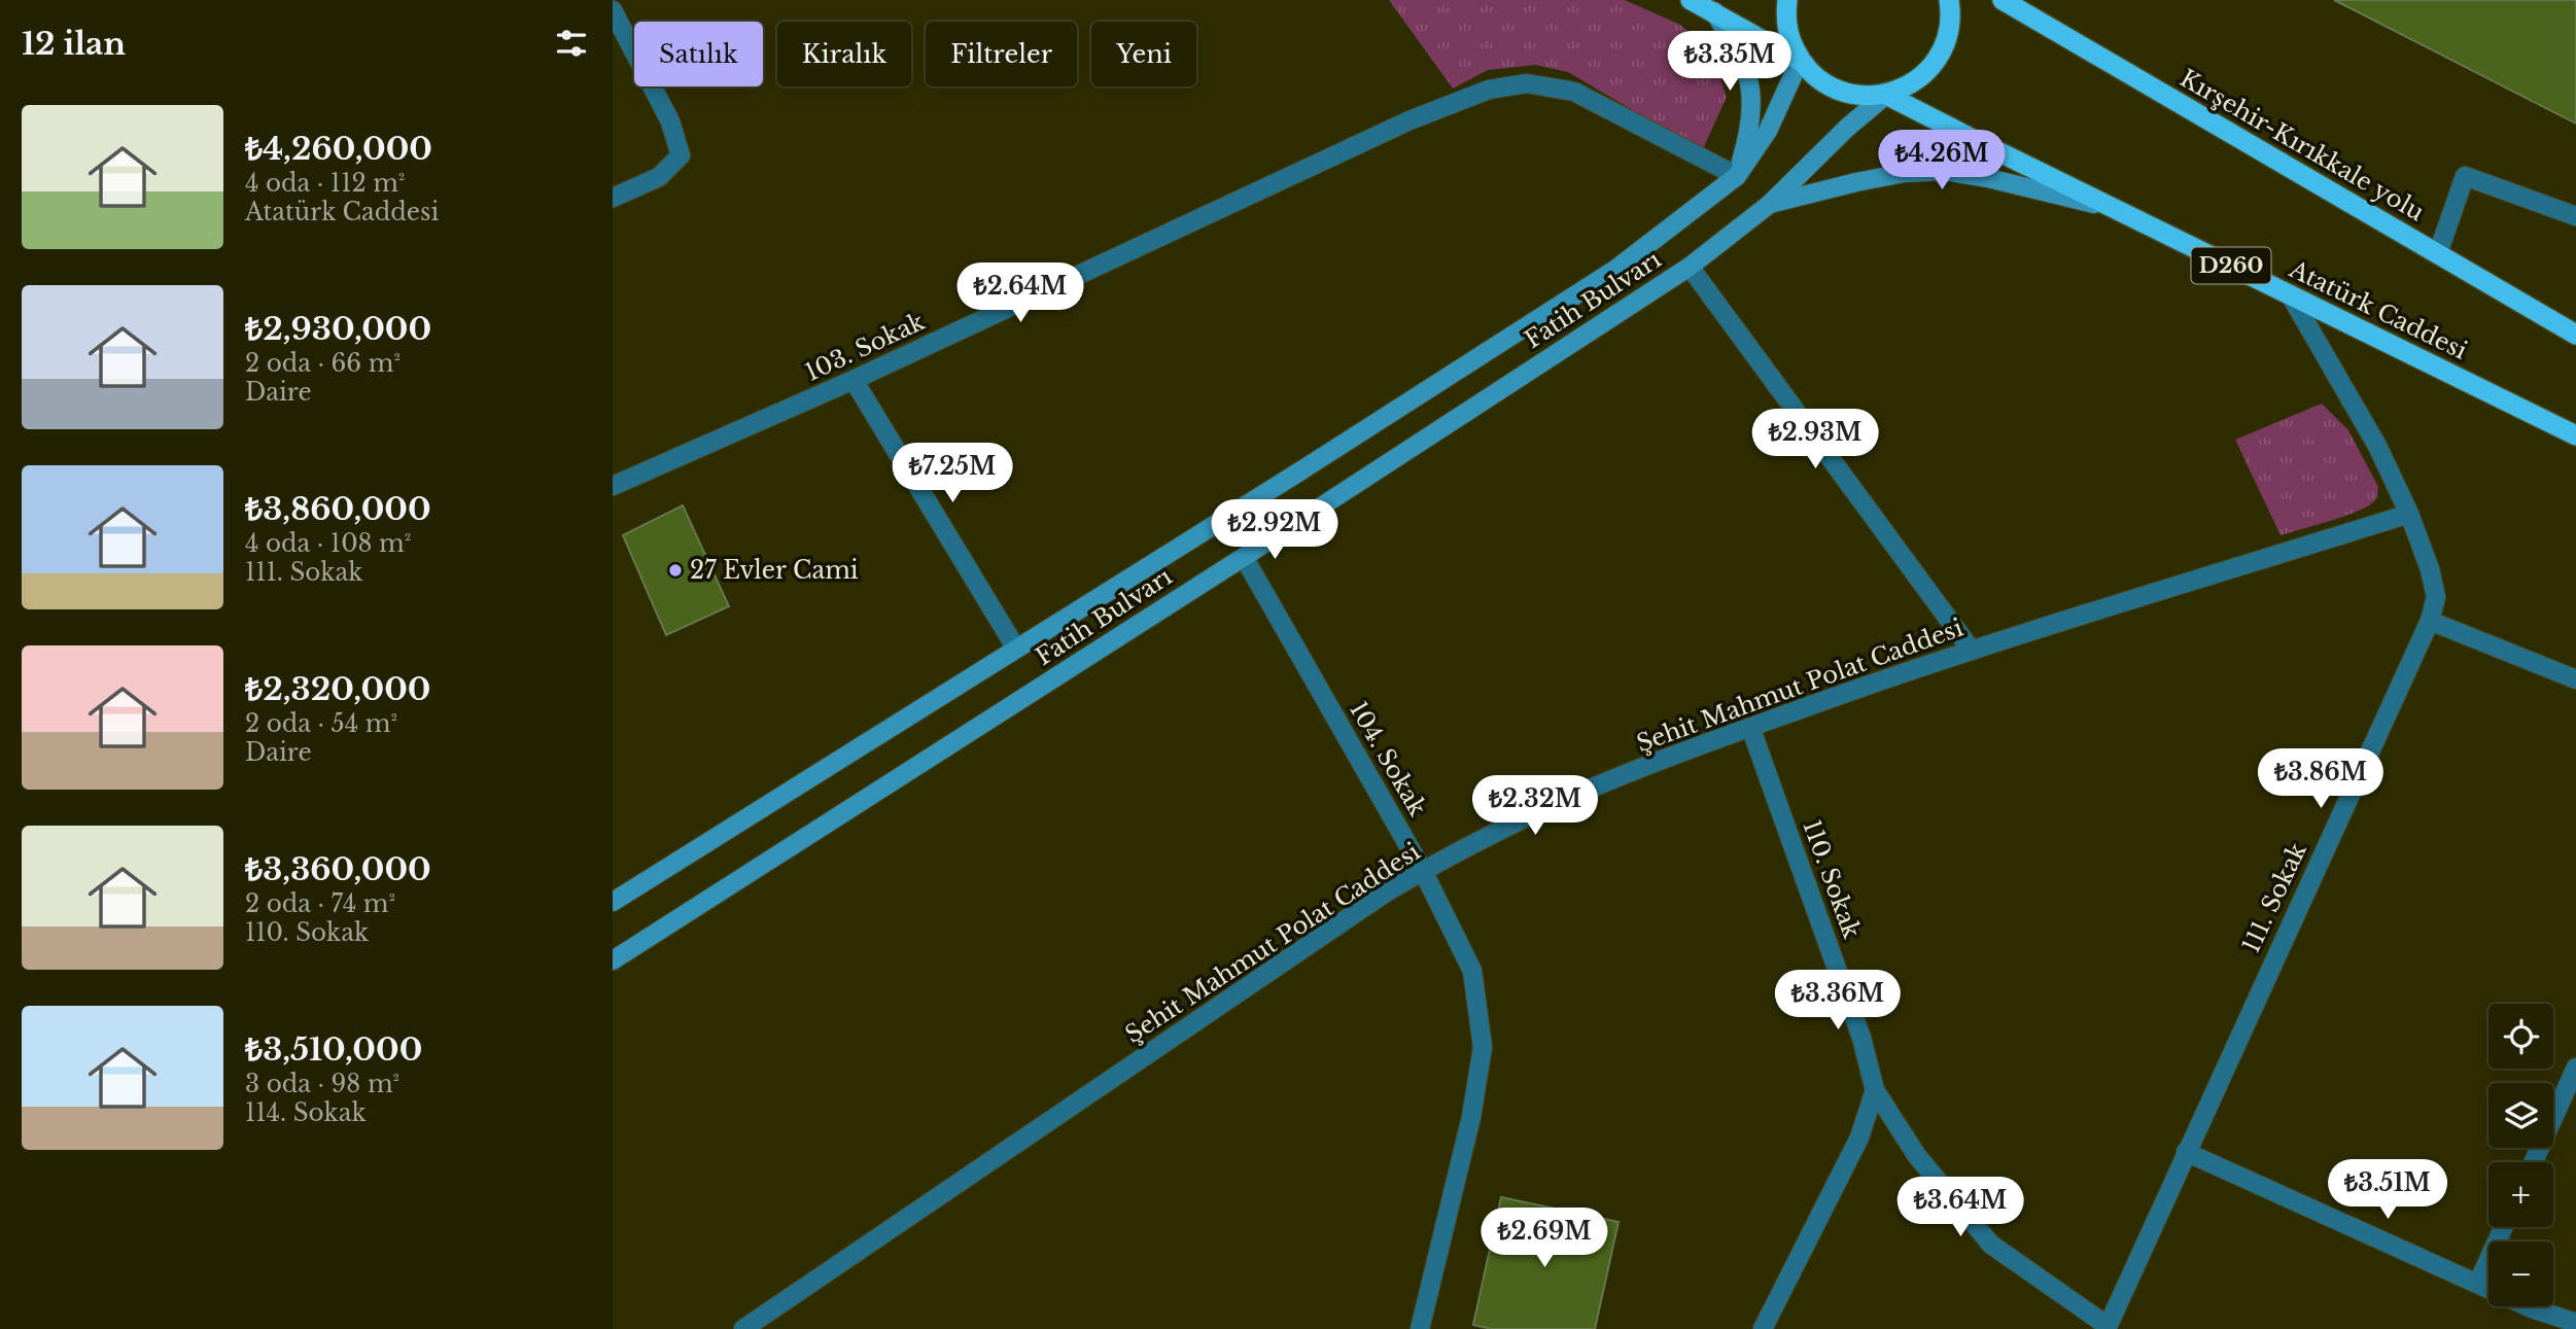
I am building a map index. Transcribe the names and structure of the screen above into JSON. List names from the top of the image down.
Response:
{
  "streets": {
    "highway": ["Kırşehir-Kırıkkale yolu", "D260", "Atatürk Caddesi"],
    "main road": ["Fatih Bulvarı"],
    "street": [
      "103. Sokak",
      "Şehit Mahmut Polat Caddesi",
      "104. Sokak",
      "110. Sokak",
      "111. Sokak"
    ]
  },
  "crossings": [
    ["Fatih Bulvarı", "Atatürk Caddesi"],
    ["Fatih Bulvarı", "103. Sokak"],
    ["Fatih Bulvarı", "104. Sokak"],
    ["Atatürk Caddesi", "111. Sokak"],
    ["Şehit Mahmut Polat Caddesi", "104. Sokak"],
    ["Şehit Mahmut Polat Caddesi", "110. Sokak"],
    ["Şehit Mahmut Polat Caddesi", "111. Sokak"],
    ["110. Sokak", "111. Sokak"]
  ],
  "places": ["27 Evler Cami"],
  "page": {
    "heading": "12 ilan",
    "chip": [
      "Satılık",
      "Kiralık",
      "Filtreler",
      "Yeni"
    ],
    "price": [
      "₺3.35M",
      "₺4.26M",
      "₺2.64M",
      "₺2.93M",
      "₺7.25M",
      "₺2.92M",
      "₺3.86M",
      "₺2.32M",
      "₺3.36M",
      "₺3.51M",
      "₺3.64M",
      "₺2.69M"
    ],
    "list": [
      {
        "name": "₺4,260,000",
        "note": "4 oda · 112 m² · Atatürk Caddesi"
      },
      {
        "name": "₺2,930,000",
        "note": "2 oda · 66 m² · Daire"
      },
      {
        "name": "₺3,860,000",
        "note": "4 oda · 108 m² · 111. Sokak"
      },
      {
        "name": "₺2,320,000",
        "note": "2 oda · 54 m² · Daire"
      },
      {
        "name": "₺3,360,000",
        "note": "2 oda · 74 m² · 110. Sokak"
      },
      {
        "name": "₺3,510,000",
        "note": "3 oda · 98 m² · 114. Sokak"
      }
    ],
    "map_buttons": ["+", "−"]
  }
}
